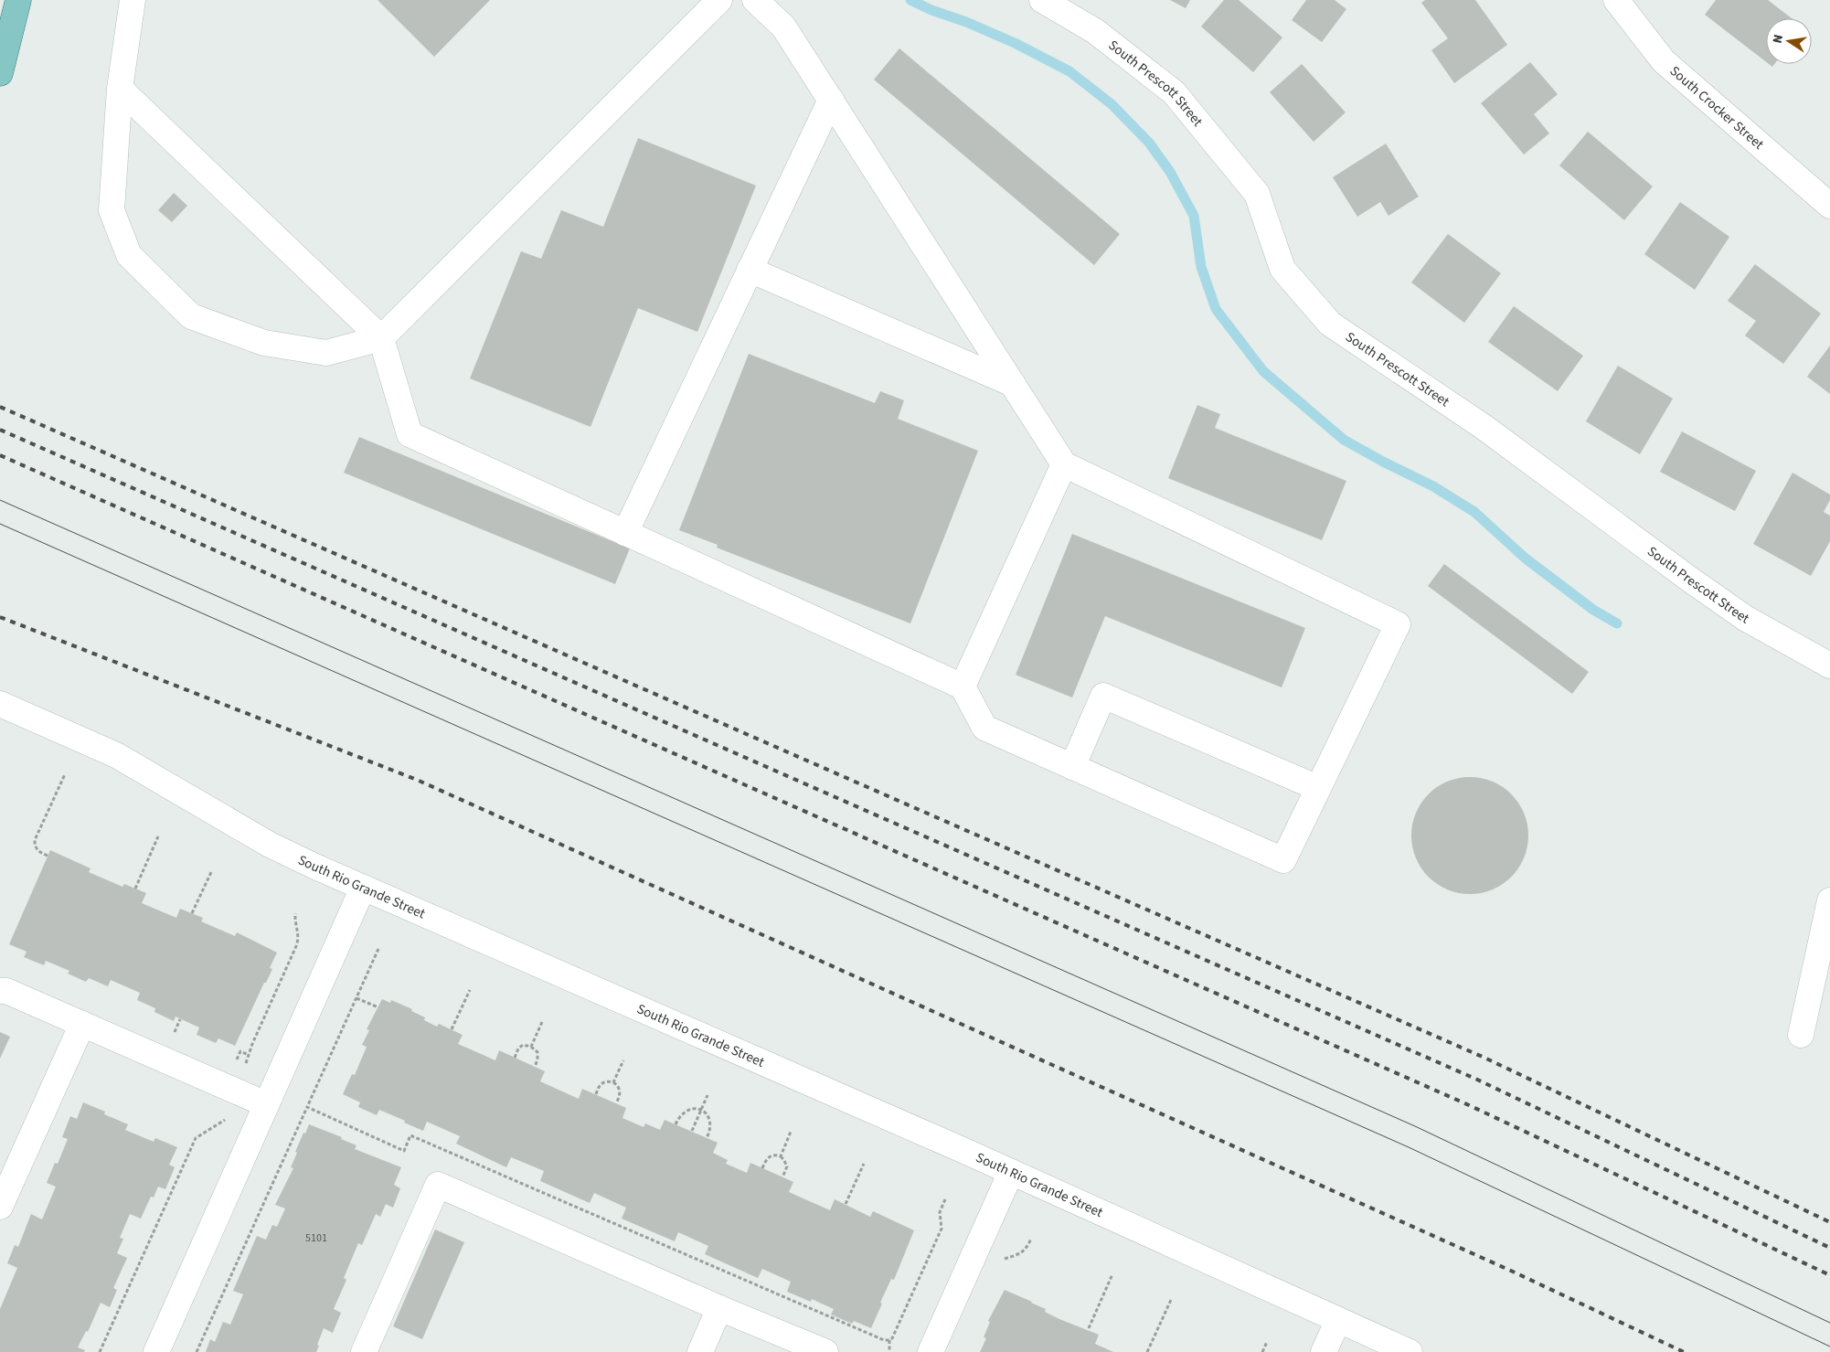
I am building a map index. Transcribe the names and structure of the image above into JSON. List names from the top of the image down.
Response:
{
  "streets": {
    "street": ["South Prescott Street", "South Crocker Street", "South Rio Grande Street"]
  },
  "house_numbers": ["5101"],
  "north": "left"
}
